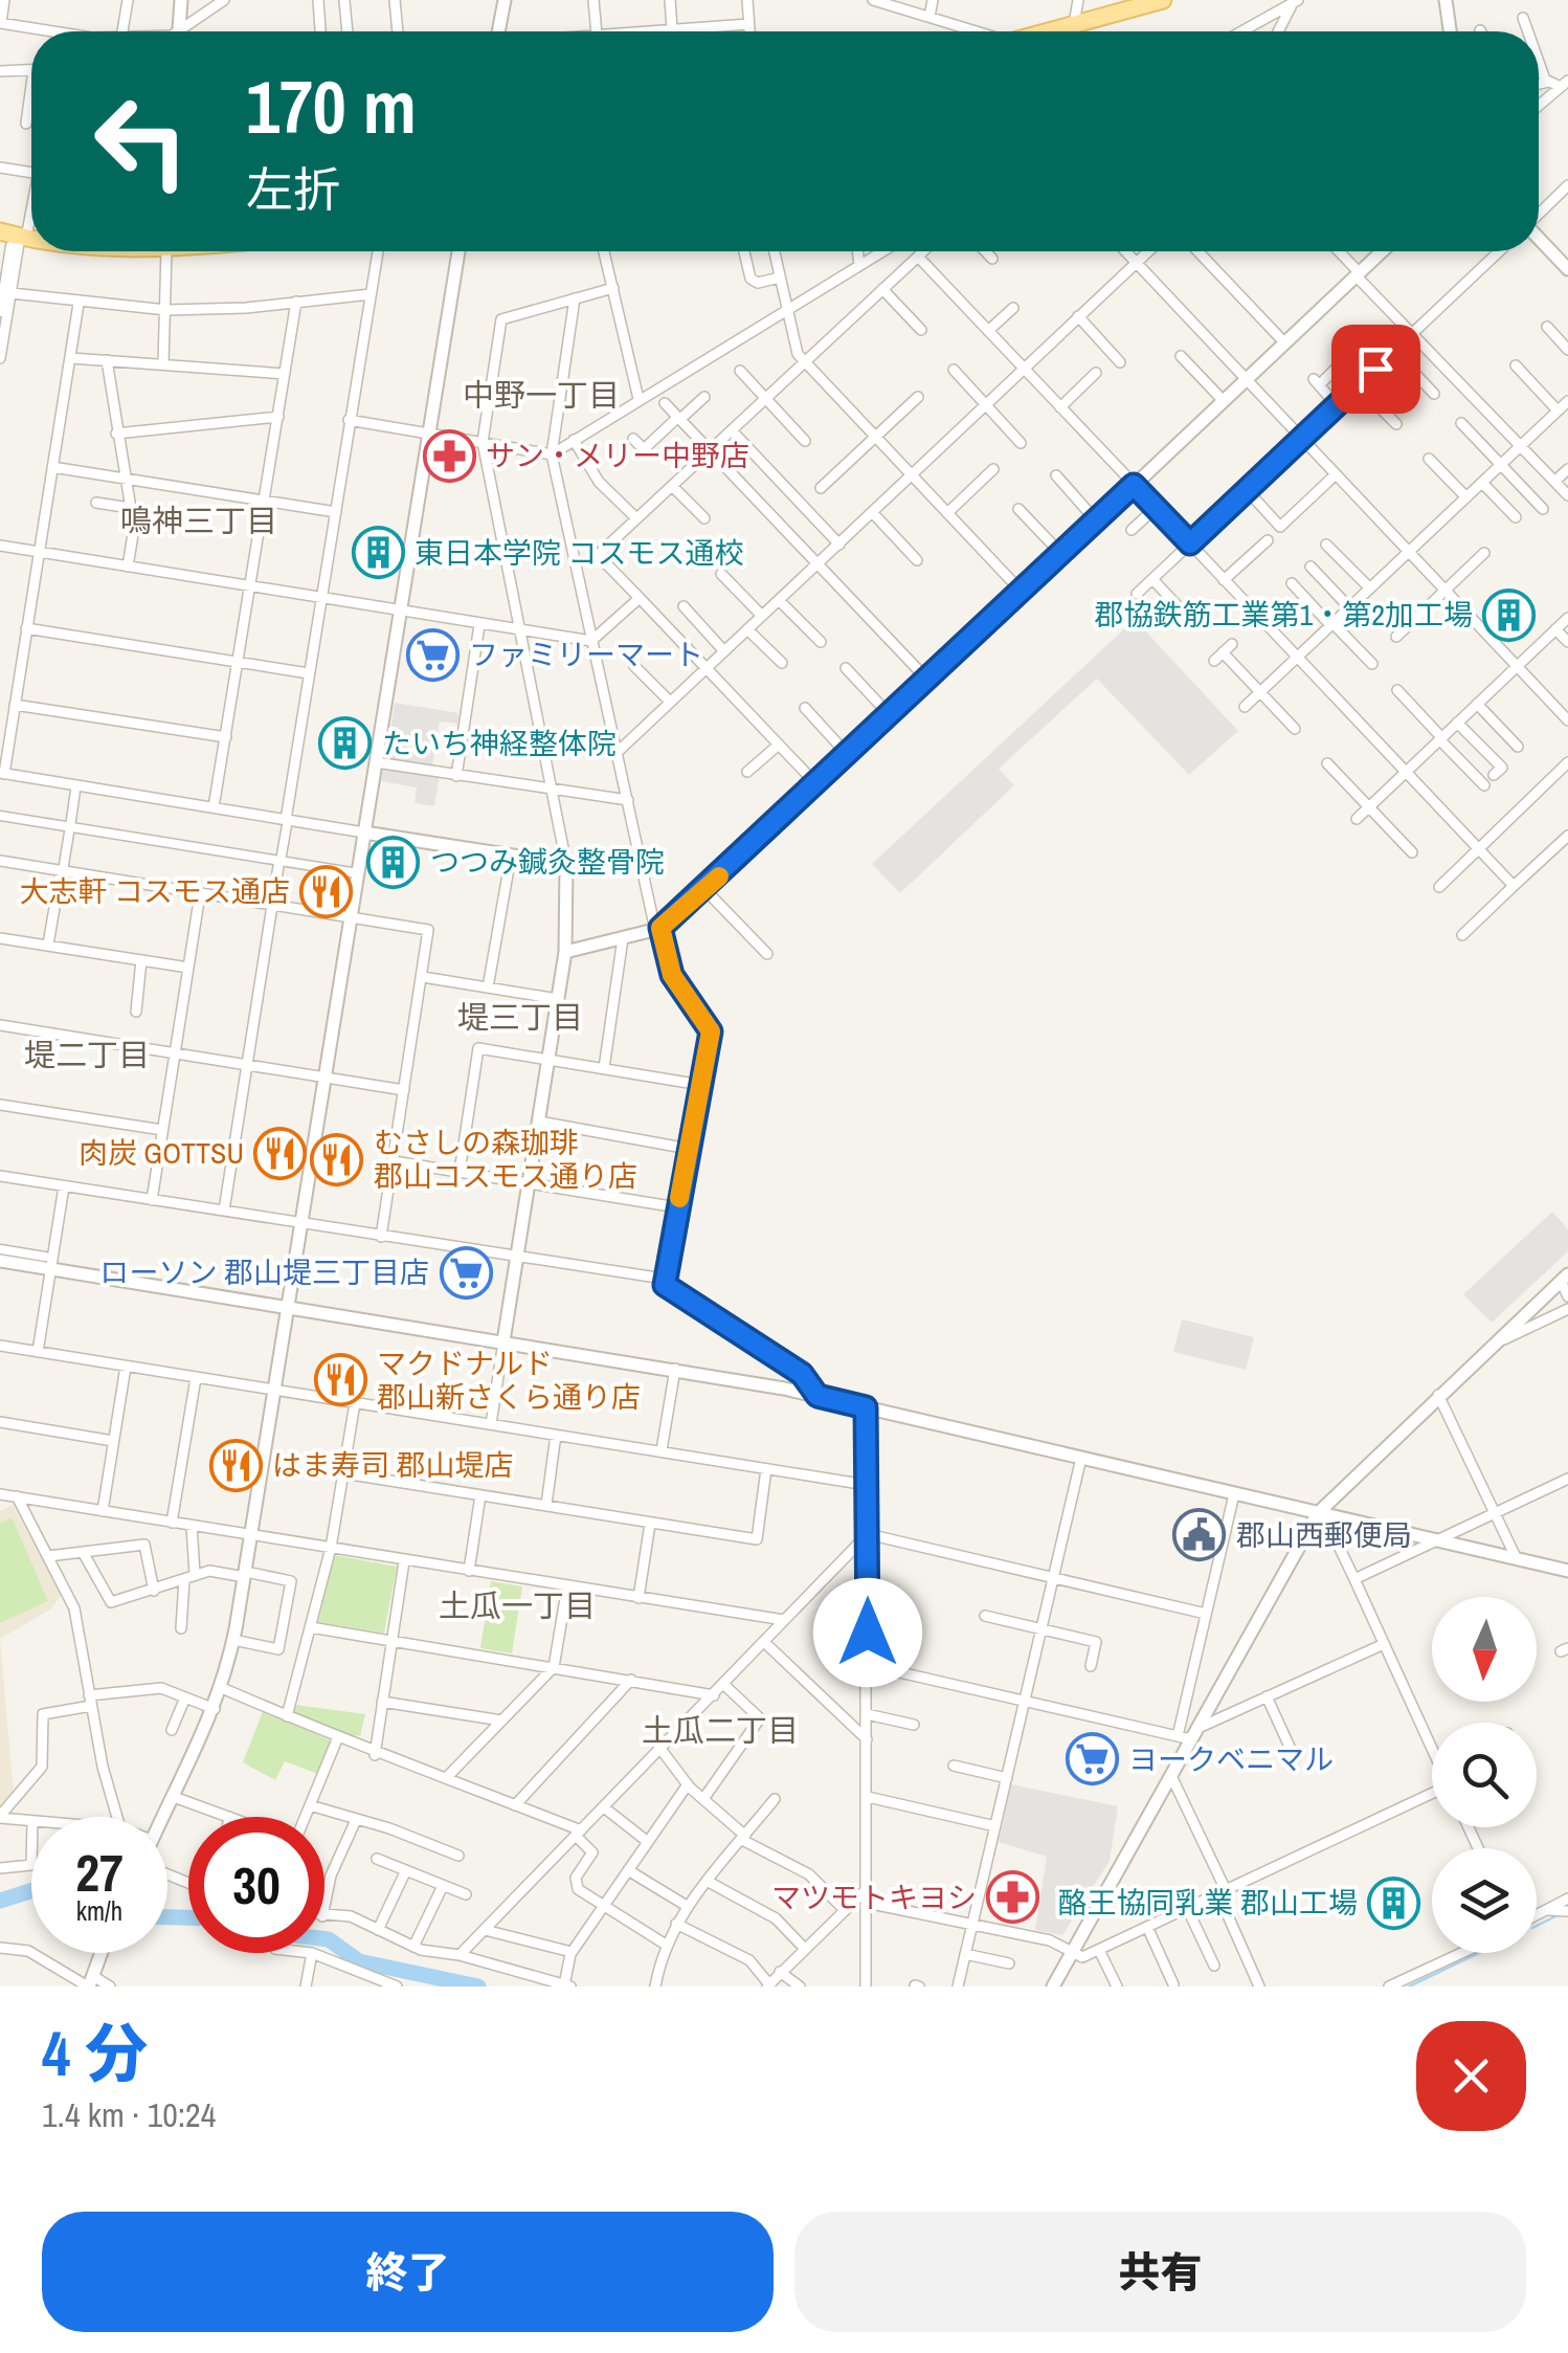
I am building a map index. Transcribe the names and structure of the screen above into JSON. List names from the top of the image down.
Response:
{
  "districts": [
    "中野一丁目",
    "鳴神三丁目",
    "堤三丁目",
    "堤二丁目",
    "土瓜一丁目",
    "土瓜二丁目"
  ],
  "places": {
    "pharmacy": ["サン・メリー中野店", "マツモトキヨシ"],
    "building": [
      "東日本学院 コスモス通校",
      "郡協鉄筋工業第1・第2加工場",
      "たいち神経整体院",
      "つつみ鍼灸整骨院",
      "酪王協同乳業 郡山工場"
    ],
    "supermarket": ["ファミリーマート", "ローソン 郡山堤三丁目店", "ヨークベニマル"],
    "restaurant": [
      "大志軒 コスモス通店",
      "肉炭 GOTTSU",
      "むさしの森珈琲 郡山コスモス通り店",
      "マクドナルド 郡山新さくら通り店",
      "はま寿司 郡山堤店"
    ],
    "public building": ["郡山西郵便局"]
  },
  "north": "bottom",
  "page": {
    "turn": ["170 m", "左折"],
    "speed": "27 km/h",
    "limit": "30",
    "heading": ["4 分", "1.4 km · 10:24"],
    "buttons": ["終了", "共有"]
  }
}
